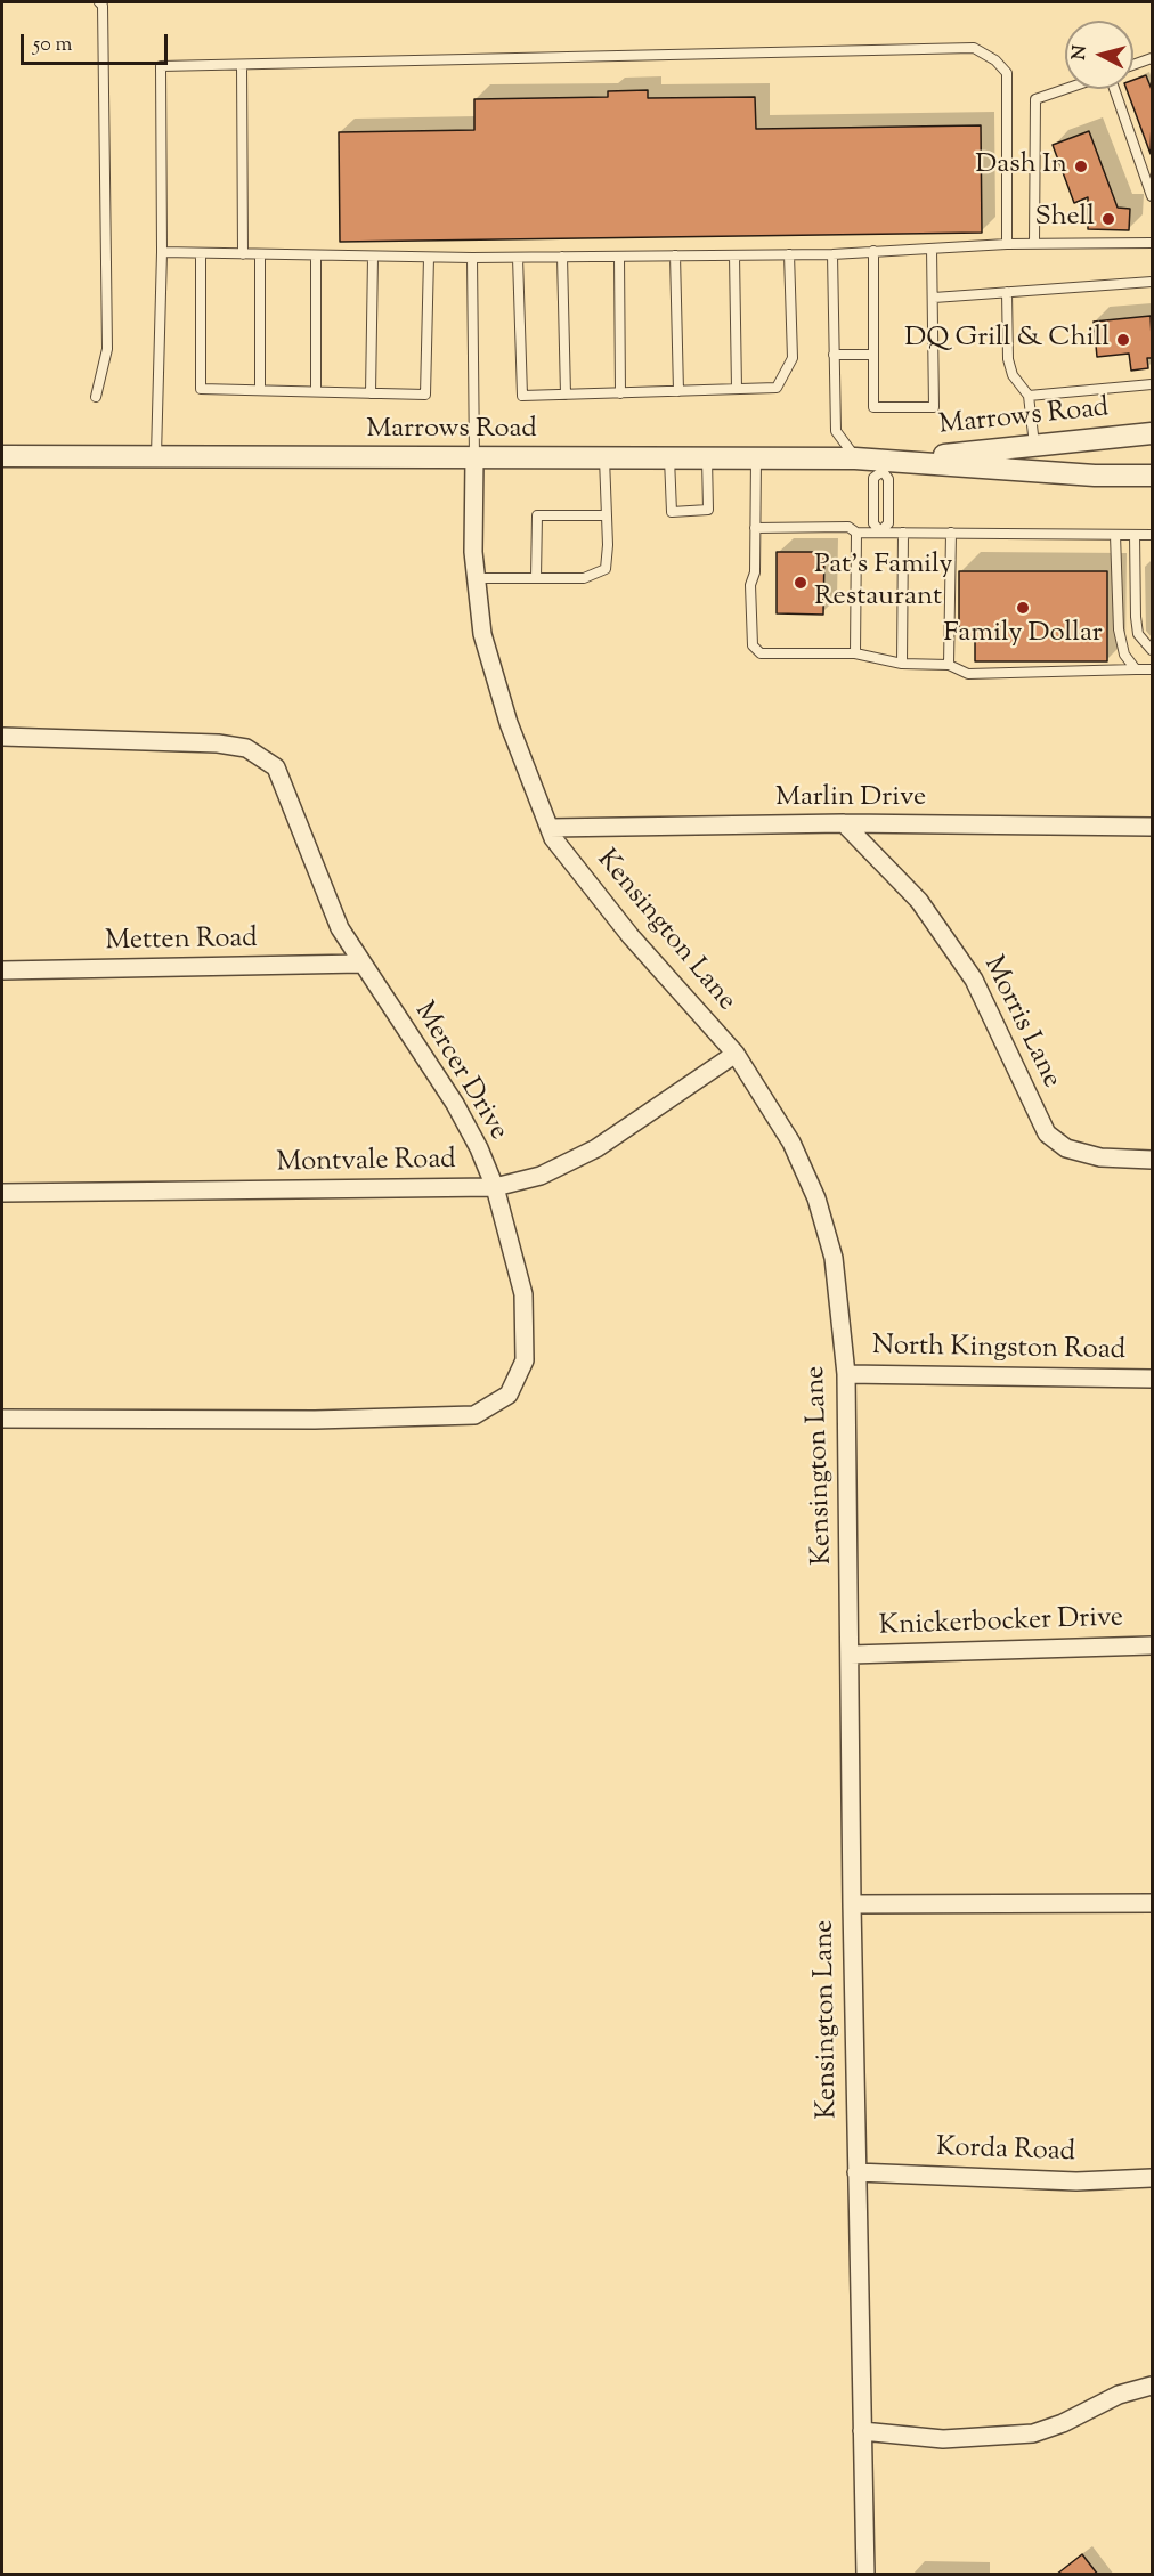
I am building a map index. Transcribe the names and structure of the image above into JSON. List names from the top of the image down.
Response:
{
  "streets": {
    "street": [
      "Marrows Road",
      "Marlin Drive",
      "Kensington Lane",
      "Metten Road",
      "Morris Lane",
      "Mercer Drive",
      "Montvale Road",
      "North Kingston Road",
      "Knickerbocker Drive",
      "Korda Road"
    ]
  },
  "crossings": [
    ["Marrows Road", "Kensington Lane"],
    ["Marlin Drive", "Kensington Lane"],
    ["Marlin Drive", "Morris Lane"],
    ["Kensington Lane", "Montvale Road"],
    ["Kensington Lane", "North Kingston Road"],
    ["Kensington Lane", "Knickerbocker Drive"],
    ["Kensington Lane", "Korda Road"],
    ["Metten Road", "Mercer Drive"],
    ["Mercer Drive", "Montvale Road"]
  ],
  "places": [
    "Dash In",
    "Shell",
    "DQ Grill & Chill",
    "Pat's Family Restaurant",
    "Family Dollar"
  ],
  "scale_bar": "50 m",
  "north": "left"
}
